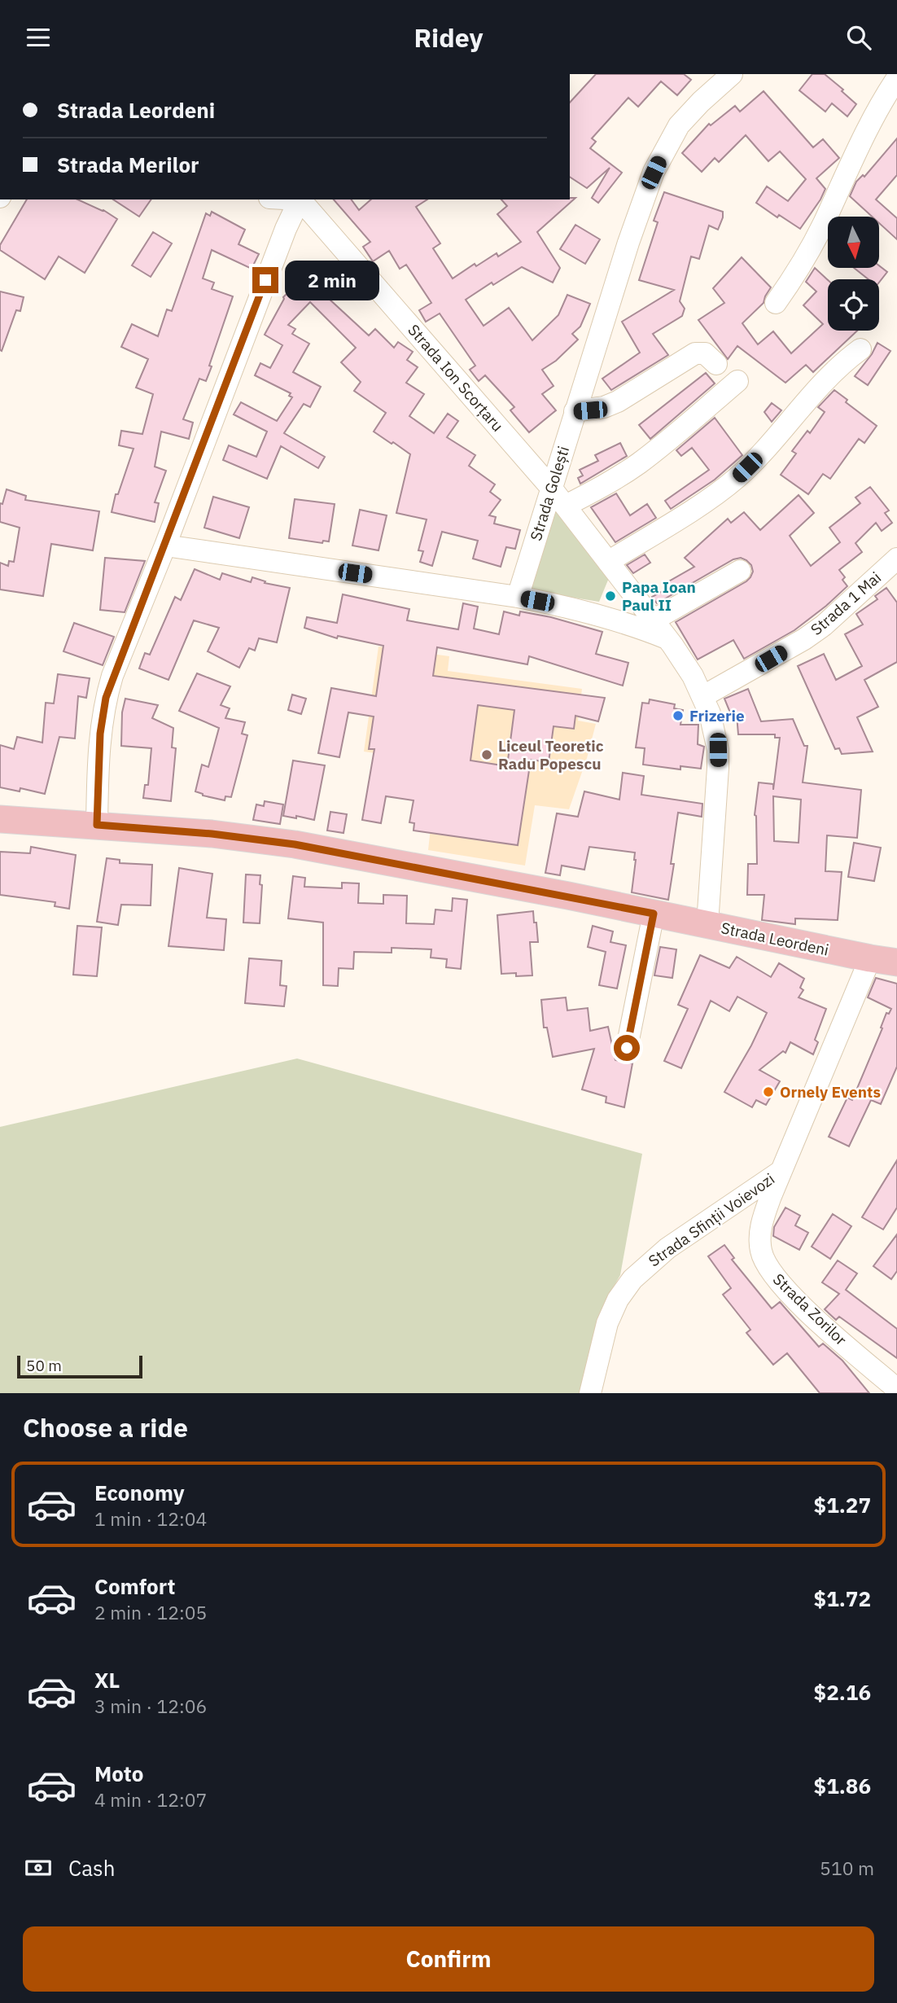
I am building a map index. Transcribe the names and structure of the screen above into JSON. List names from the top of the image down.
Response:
{
  "streets": {
    "main road": ["Strada Leordeni"],
    "street": [
      "Strada Ion Scorțaru",
      "Strada Golești",
      "Strada 1 Mai",
      "Strada Sfinții Voievozi",
      "Strada Zorilor"
    ]
  },
  "crossings": [
    ["Strada Ion Scorțaru", "Strada Golești"],
    ["Strada Ion Scorțaru", "Strada 1 Mai"],
    ["Strada Ion Scorțaru", "Strada Leordeni"],
    ["Strada Leordeni", "Strada Zorilor"],
    ["Strada Sfinții Voievozi", "Strada Zorilor"]
  ],
  "places": [
    "Papa Ioan Paul II",
    "Frizerie",
    "Liceul Teoretic Radu Popescu",
    "Ornely Events"
  ],
  "scale_bar": "50 m",
  "north": "bottom",
  "page": {
    "header": "Ridey",
    "banner": ["Strada Leordeni", "Strada Merilor"],
    "bubble": "2 min",
    "scale": "50 m",
    "heading": "Choose a ride",
    "list": [
      {
        "name": "Economy",
        "note": "1 min · 12:04",
        "value": "$1.27"
      },
      {
        "name": "Comfort",
        "note": "2 min · 12:05",
        "value": "$1.72"
      },
      {
        "name": "XL",
        "note": "3 min · 12:06",
        "value": "$2.16"
      },
      {
        "name": "Moto",
        "note": "4 min · 12:07",
        "value": "$1.86"
      }
    ],
    "pay": ["Cash", "510 m"],
    "buttons": "Confirm"
  }
}
